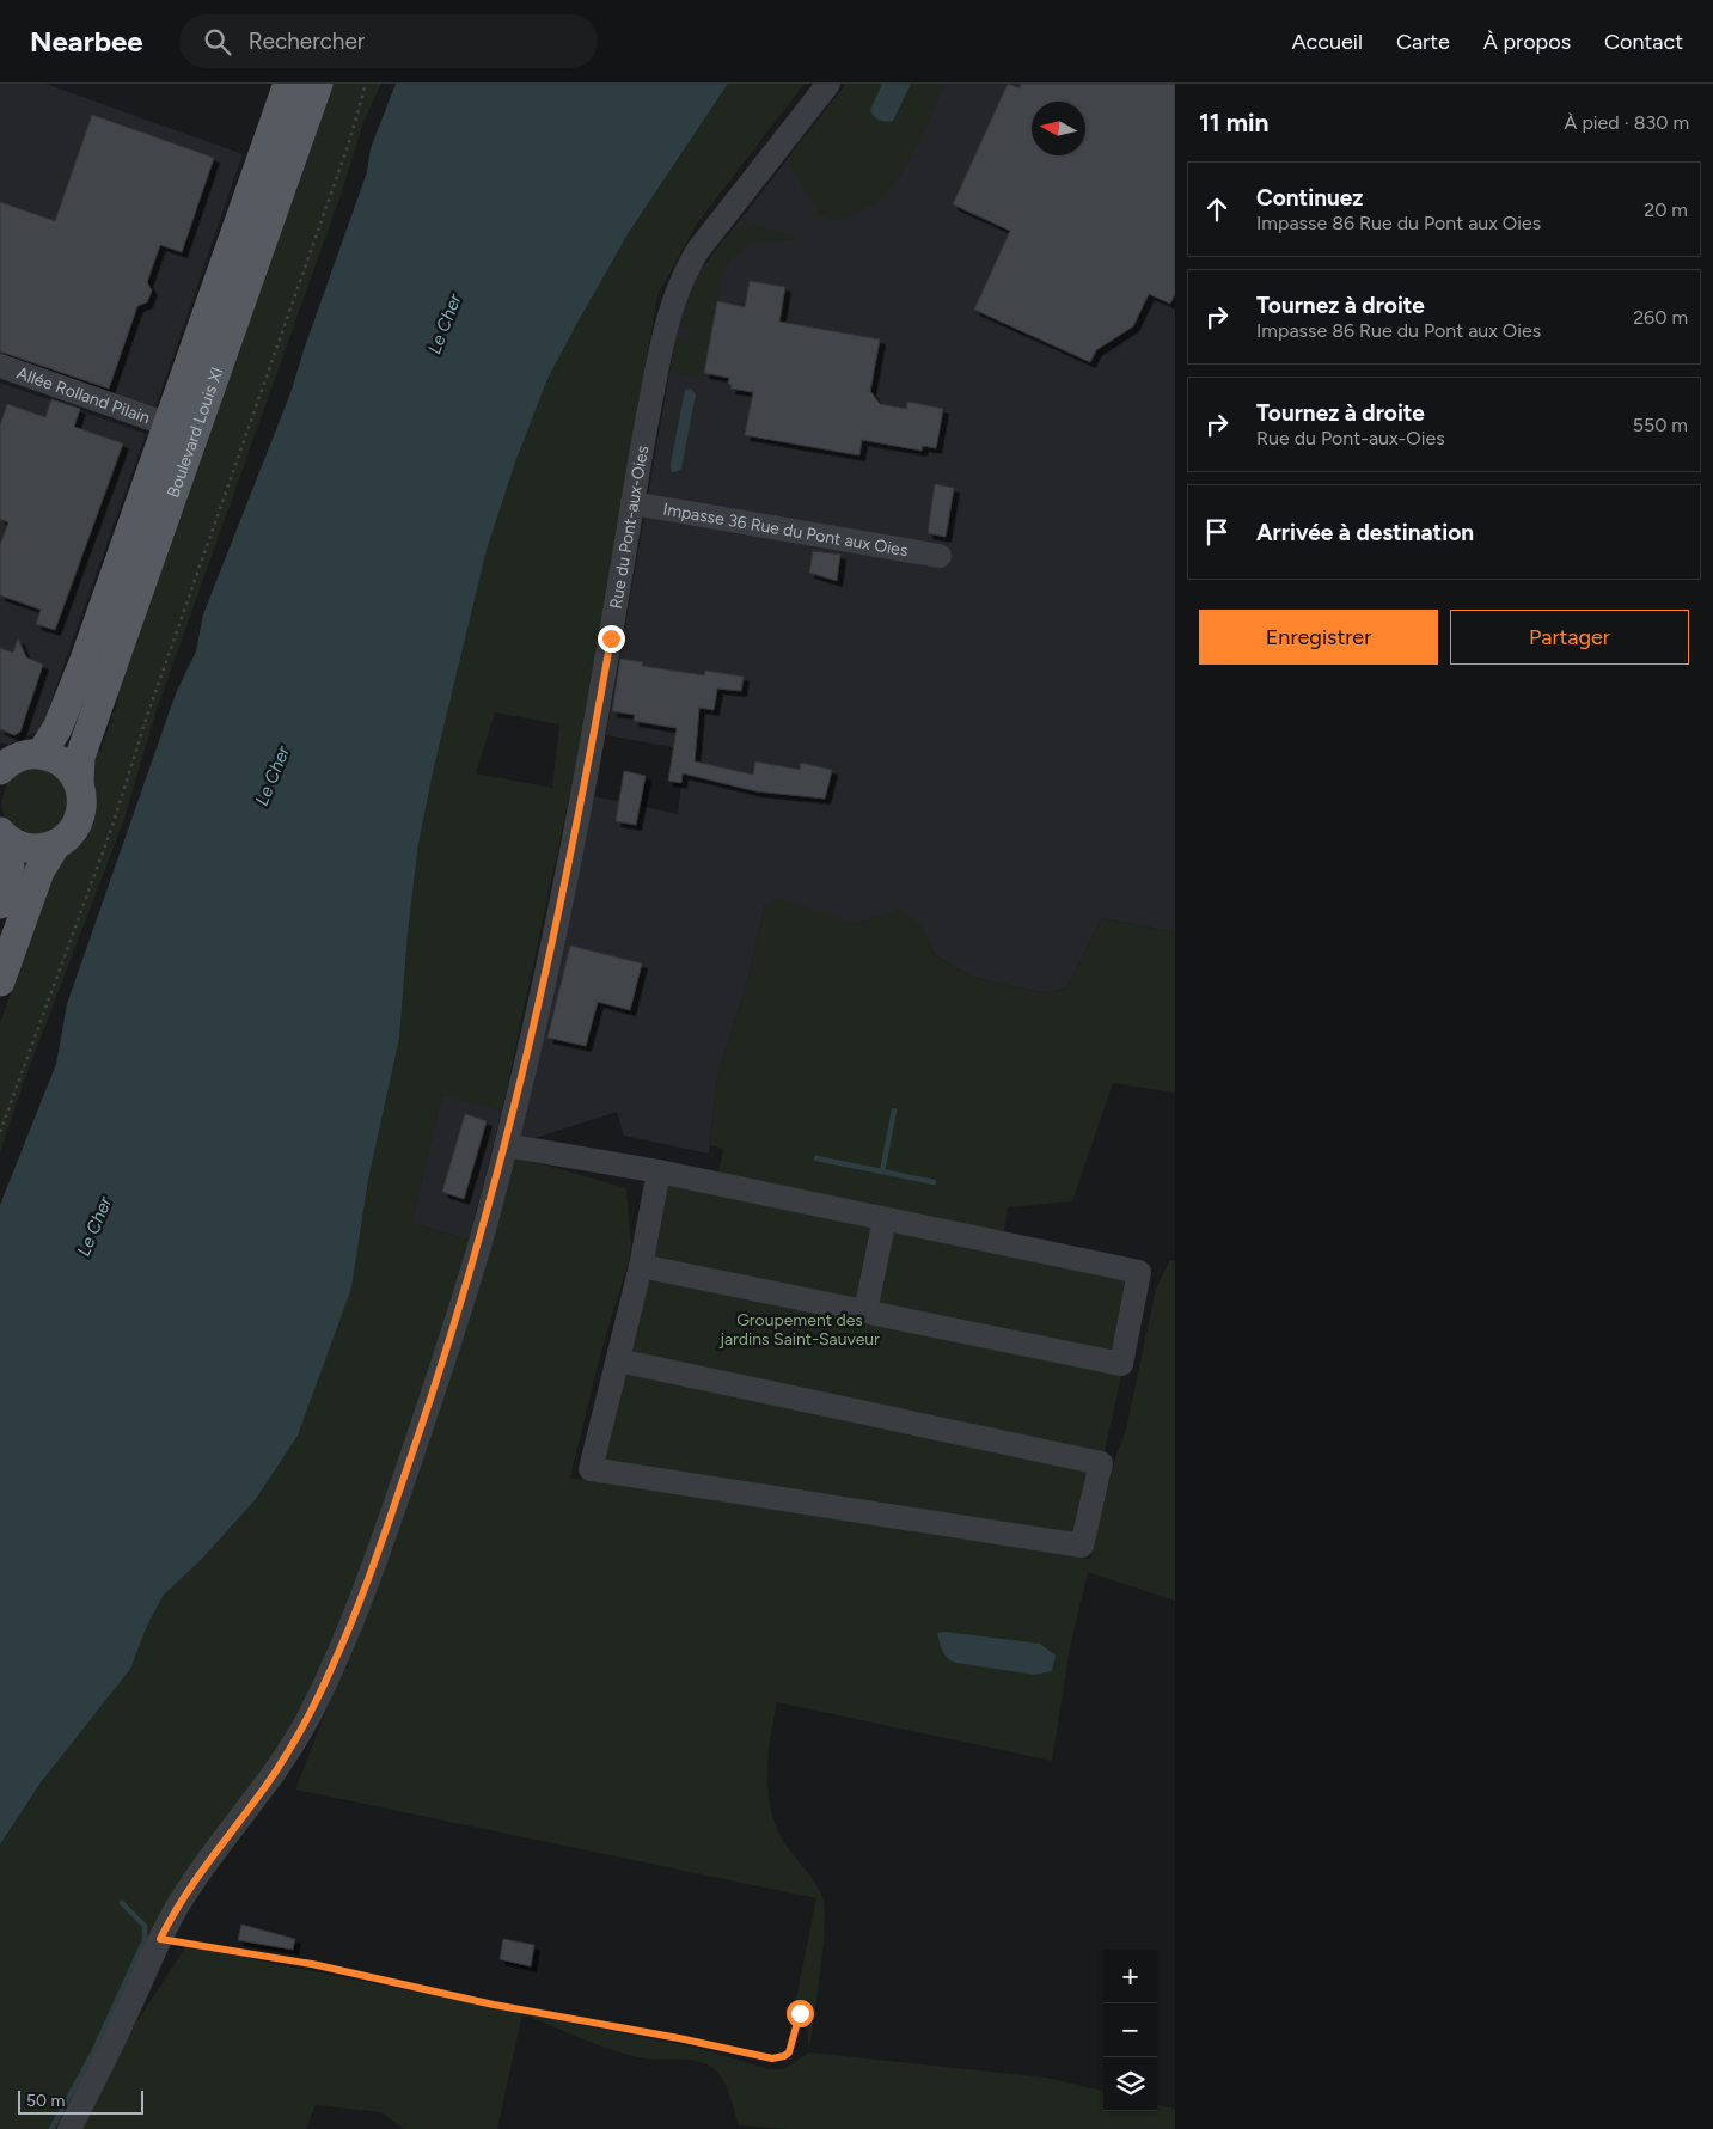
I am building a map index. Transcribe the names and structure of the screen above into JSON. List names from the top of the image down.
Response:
{
  "streets": {
    "main road": ["Boulevard Louis XI"],
    "street": ["Allée Rolland Pilain", "Rue du Pont-aux-Oies", "Impasse 36 Rue du Pont aux Oies"]
  },
  "crossings": [
    ["Allée Rolland Pilain", "Boulevard Louis XI"],
    ["Rue du Pont-aux-Oies", "Impasse 36 Rue du Pont aux Oies"]
  ],
  "water": ["Le Cher"],
  "parks": ["Groupement des jardins Saint-Sauveur"],
  "scale_bar": "50 m",
  "north": "left",
  "page": {
    "header": "Nearbee",
    "search": "Rechercher",
    "nav": [
      "Accueil",
      "Carte",
      "À propos",
      "Contact"
    ],
    "heading": ["11 min", "À pied · 830 m"],
    "list": [
      ["Continuez", "Impasse 86 Rue du Pont aux Oies", "20 m"],
      ["Tournez à droite", "Impasse 86 Rue du Pont aux Oies", "260 m"],
      ["Tournez à droite", "Rue du Pont-aux-Oies", "550 m"],
      "Arrivée à destination"
    ],
    "buttons": ["Enregistrer", "Partager"],
    "map_buttons": ["+", "−"],
    "scale": "50 m"
  }
}
